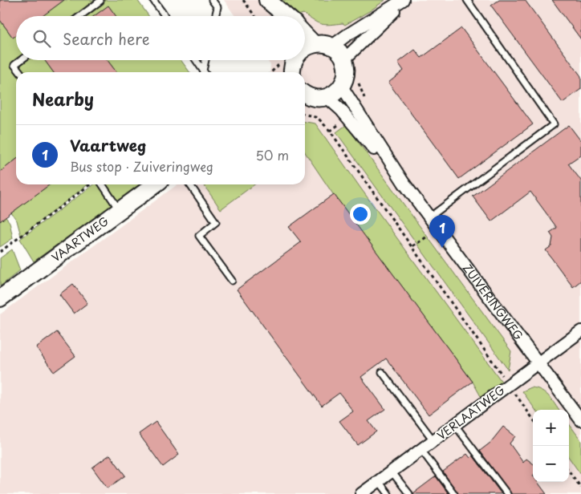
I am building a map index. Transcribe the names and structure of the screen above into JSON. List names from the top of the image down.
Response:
{
  "streets": {
    "street": ["VAARTWEG", "ZUIVERINGWEG", "VERLAATWEG"]
  },
  "crossings": [
    ["ZUIVERINGWEG", "VERLAATWEG"]
  ],
  "page": {
    "search": "Search here",
    "heading": "Nearby",
    "list": [
      {
        "mark": "1",
        "name": "Vaartweg",
        "note": "Bus stop · Zuiveringweg",
        "value": "50 m"
      }
    ],
    "pins": "1",
    "map_buttons": ["+", "−"]
  }
}
